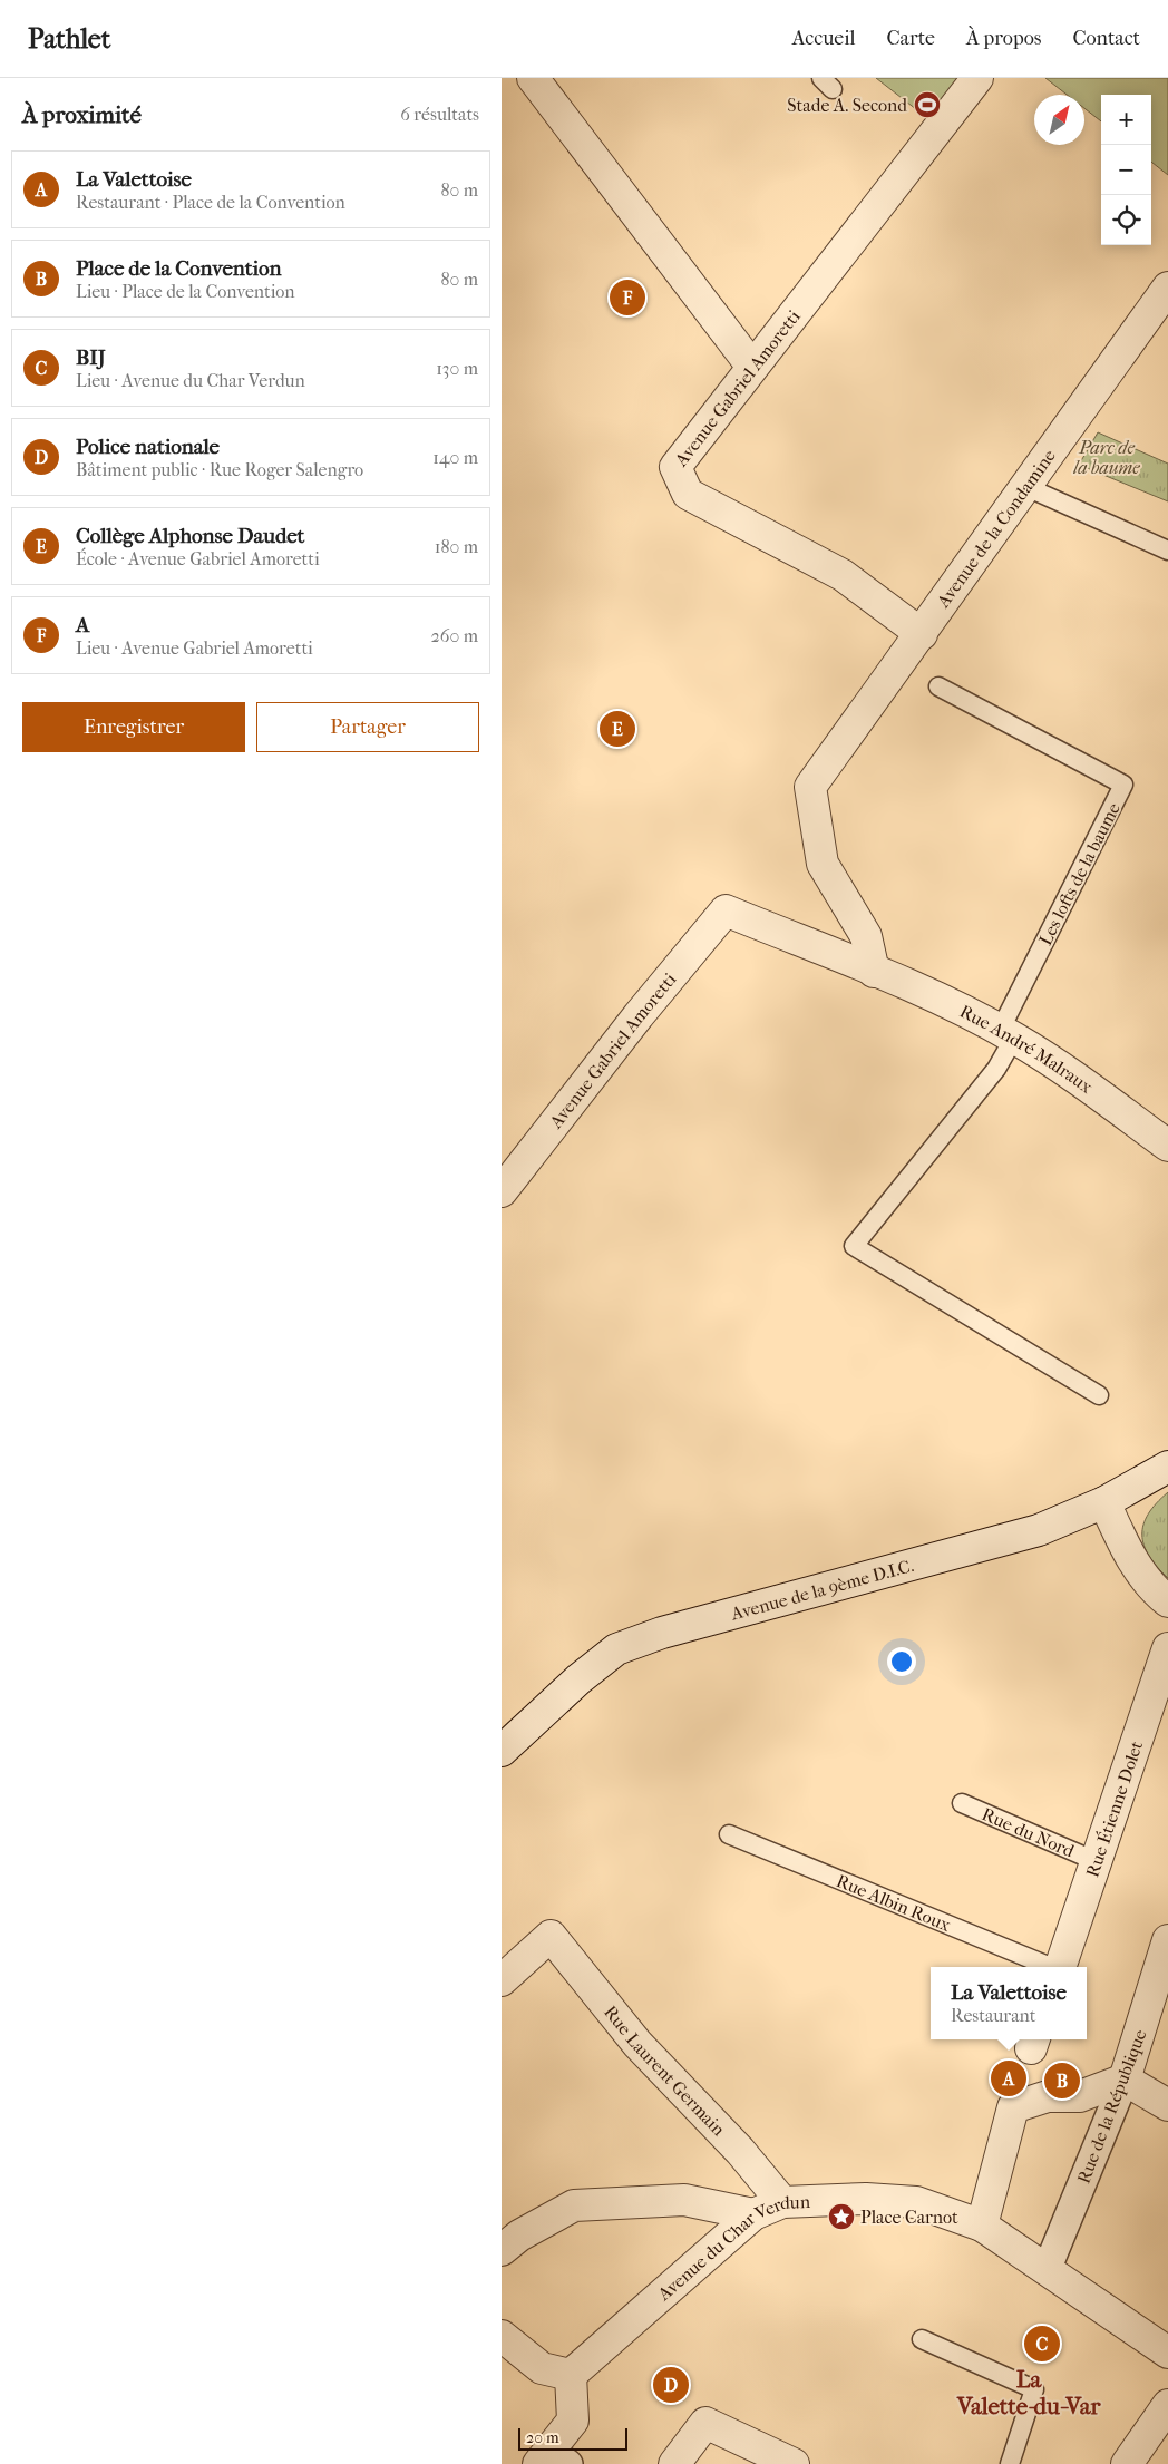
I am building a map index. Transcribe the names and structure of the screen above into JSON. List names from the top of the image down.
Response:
{
  "streets": {
    "street": [
      "Avenue Gabriel Amoretti",
      "Avenue de la Condamine",
      "Rue André Malraux",
      "Avenue de la 9ème D.I.C.",
      "Rue Étienne Dolet",
      "Rue Laurent Germain",
      "Rue de la République",
      "Avenue du Char Verdun"
    ],
    "lane": ["Les lofts de la baume", "Rue du Nord", "Rue Albin Roux"]
  },
  "crossings": [
    ["Avenue Gabriel Amoretti", "Avenue de la Condamine"],
    ["Avenue Gabriel Amoretti", "Rue André Malraux"],
    ["Les lofts de la baume", "Rue André Malraux"],
    ["Rue Étienne Dolet", "Rue du Nord"],
    ["Rue Laurent Germain", "Avenue du Char Verdun"],
    ["Rue de la République", "Avenue du Char Verdun"]
  ],
  "districts": ["La Valette-du-Var"],
  "parks": ["Parc de la baume"],
  "places": {
    "sports": ["Stade A. Second"],
    "place": ["Place Carnot"]
  },
  "scale_bar": "20 m",
  "north": "top right",
  "page": {
    "header": "Pathlet",
    "nav": [
      "Accueil",
      "Carte",
      "À propos",
      "Contact"
    ],
    "heading": ["À proximité", "6 résultats"],
    "map_buttons": ["+", "−"],
    "list": [
      {
        "mark": "A",
        "name": "La Valettoise",
        "note": "Restaurant · Place de la Convention",
        "value": "80 m"
      },
      {
        "mark": "B",
        "name": "Place de la Convention",
        "note": "Lieu · Place de la Convention",
        "value": "80 m"
      },
      {
        "mark": "C",
        "name": "BIJ",
        "note": "Lieu · Avenue du Char Verdun",
        "value": "130 m"
      },
      {
        "mark": "D",
        "name": "Police nationale",
        "note": "Bâtiment public · Rue Roger Salengro",
        "value": "140 m"
      },
      {
        "mark": "E",
        "name": "Collège Alphonse Daudet",
        "note": "École · Avenue Gabriel Amoretti",
        "value": "180 m"
      },
      {
        "mark": "F",
        "name": "A",
        "note": "Lieu · Avenue Gabriel Amoretti",
        "value": "260 m"
      }
    ],
    "pins": [
      "F",
      "E",
      "A",
      "B",
      "C",
      "D"
    ],
    "buttons": ["Enregistrer", "Partager"],
    "popup": ["La Valettoise", "Restaurant"],
    "scale": "20 m"
  }
}
